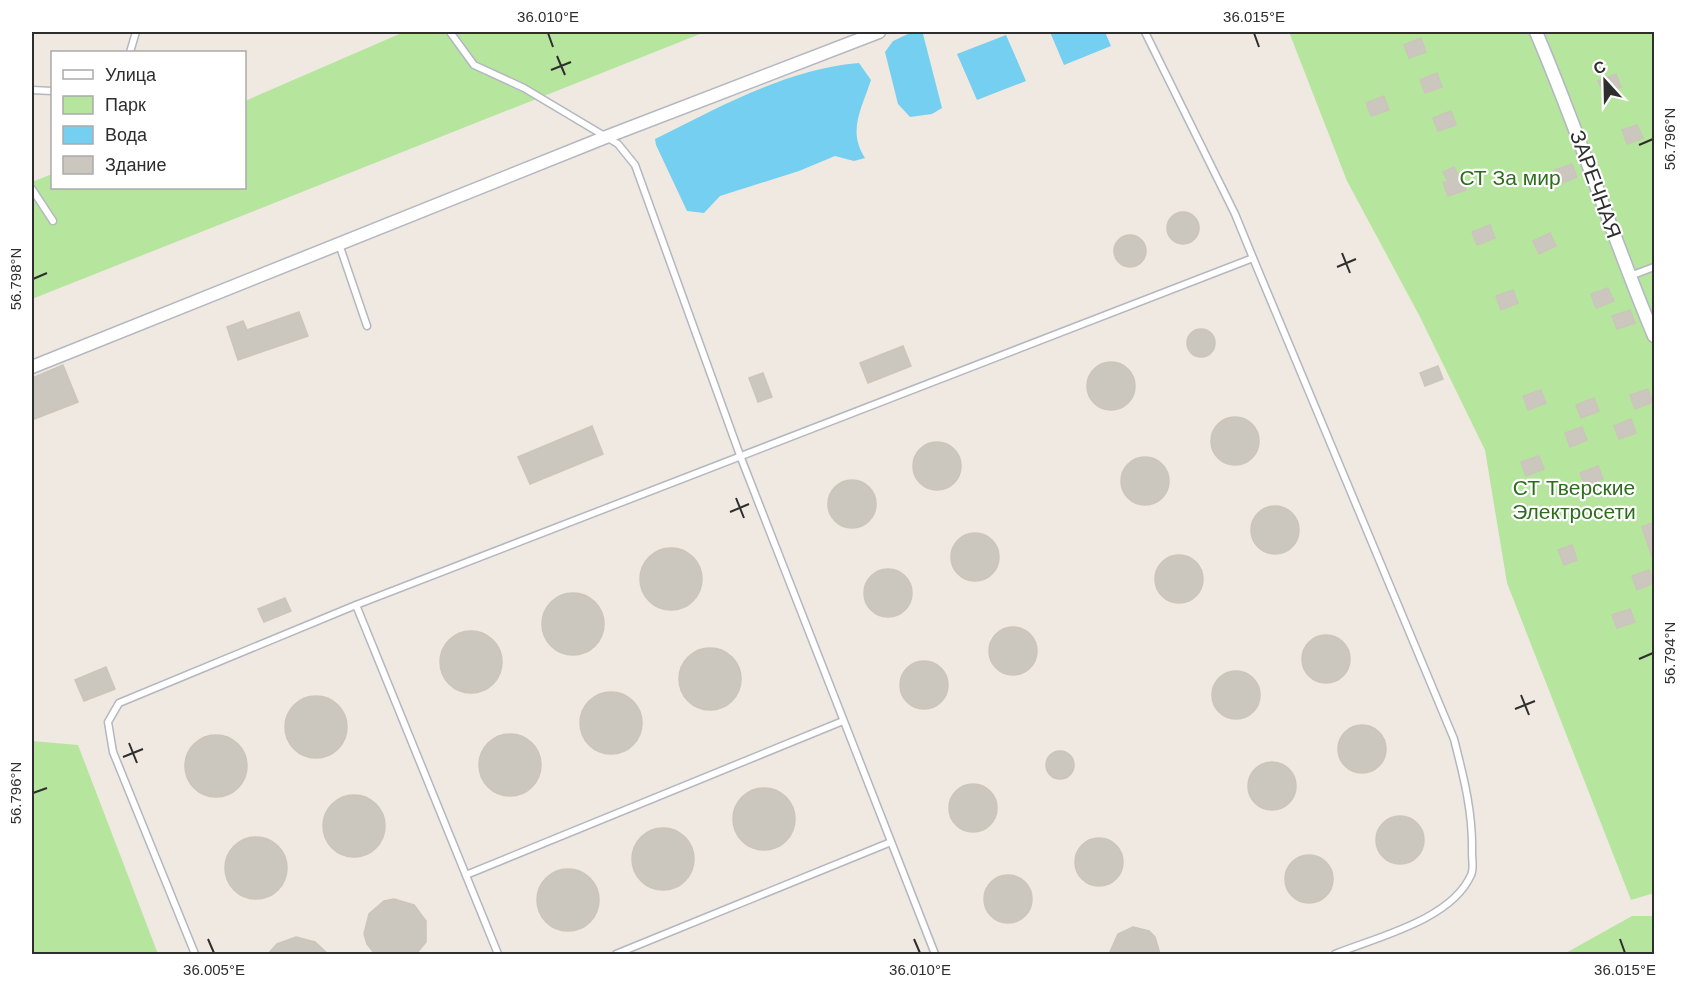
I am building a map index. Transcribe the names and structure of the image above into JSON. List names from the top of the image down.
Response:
{
  "streets": {
    "street": ["ЗАРЕЧНАЯ"]
  },
  "parks": ["СТ За мир", "СТ Тверские Электросети"],
  "legend": [
    "Улица",
    "Парк",
    "Вода",
    "Здание"
  ],
  "north": "top",
  "coordinates": [
    "36.010°E",
    "36.015°E",
    "56.796°N",
    "56.798°N",
    "56.794°N",
    "36.005°E"
  ]
}
